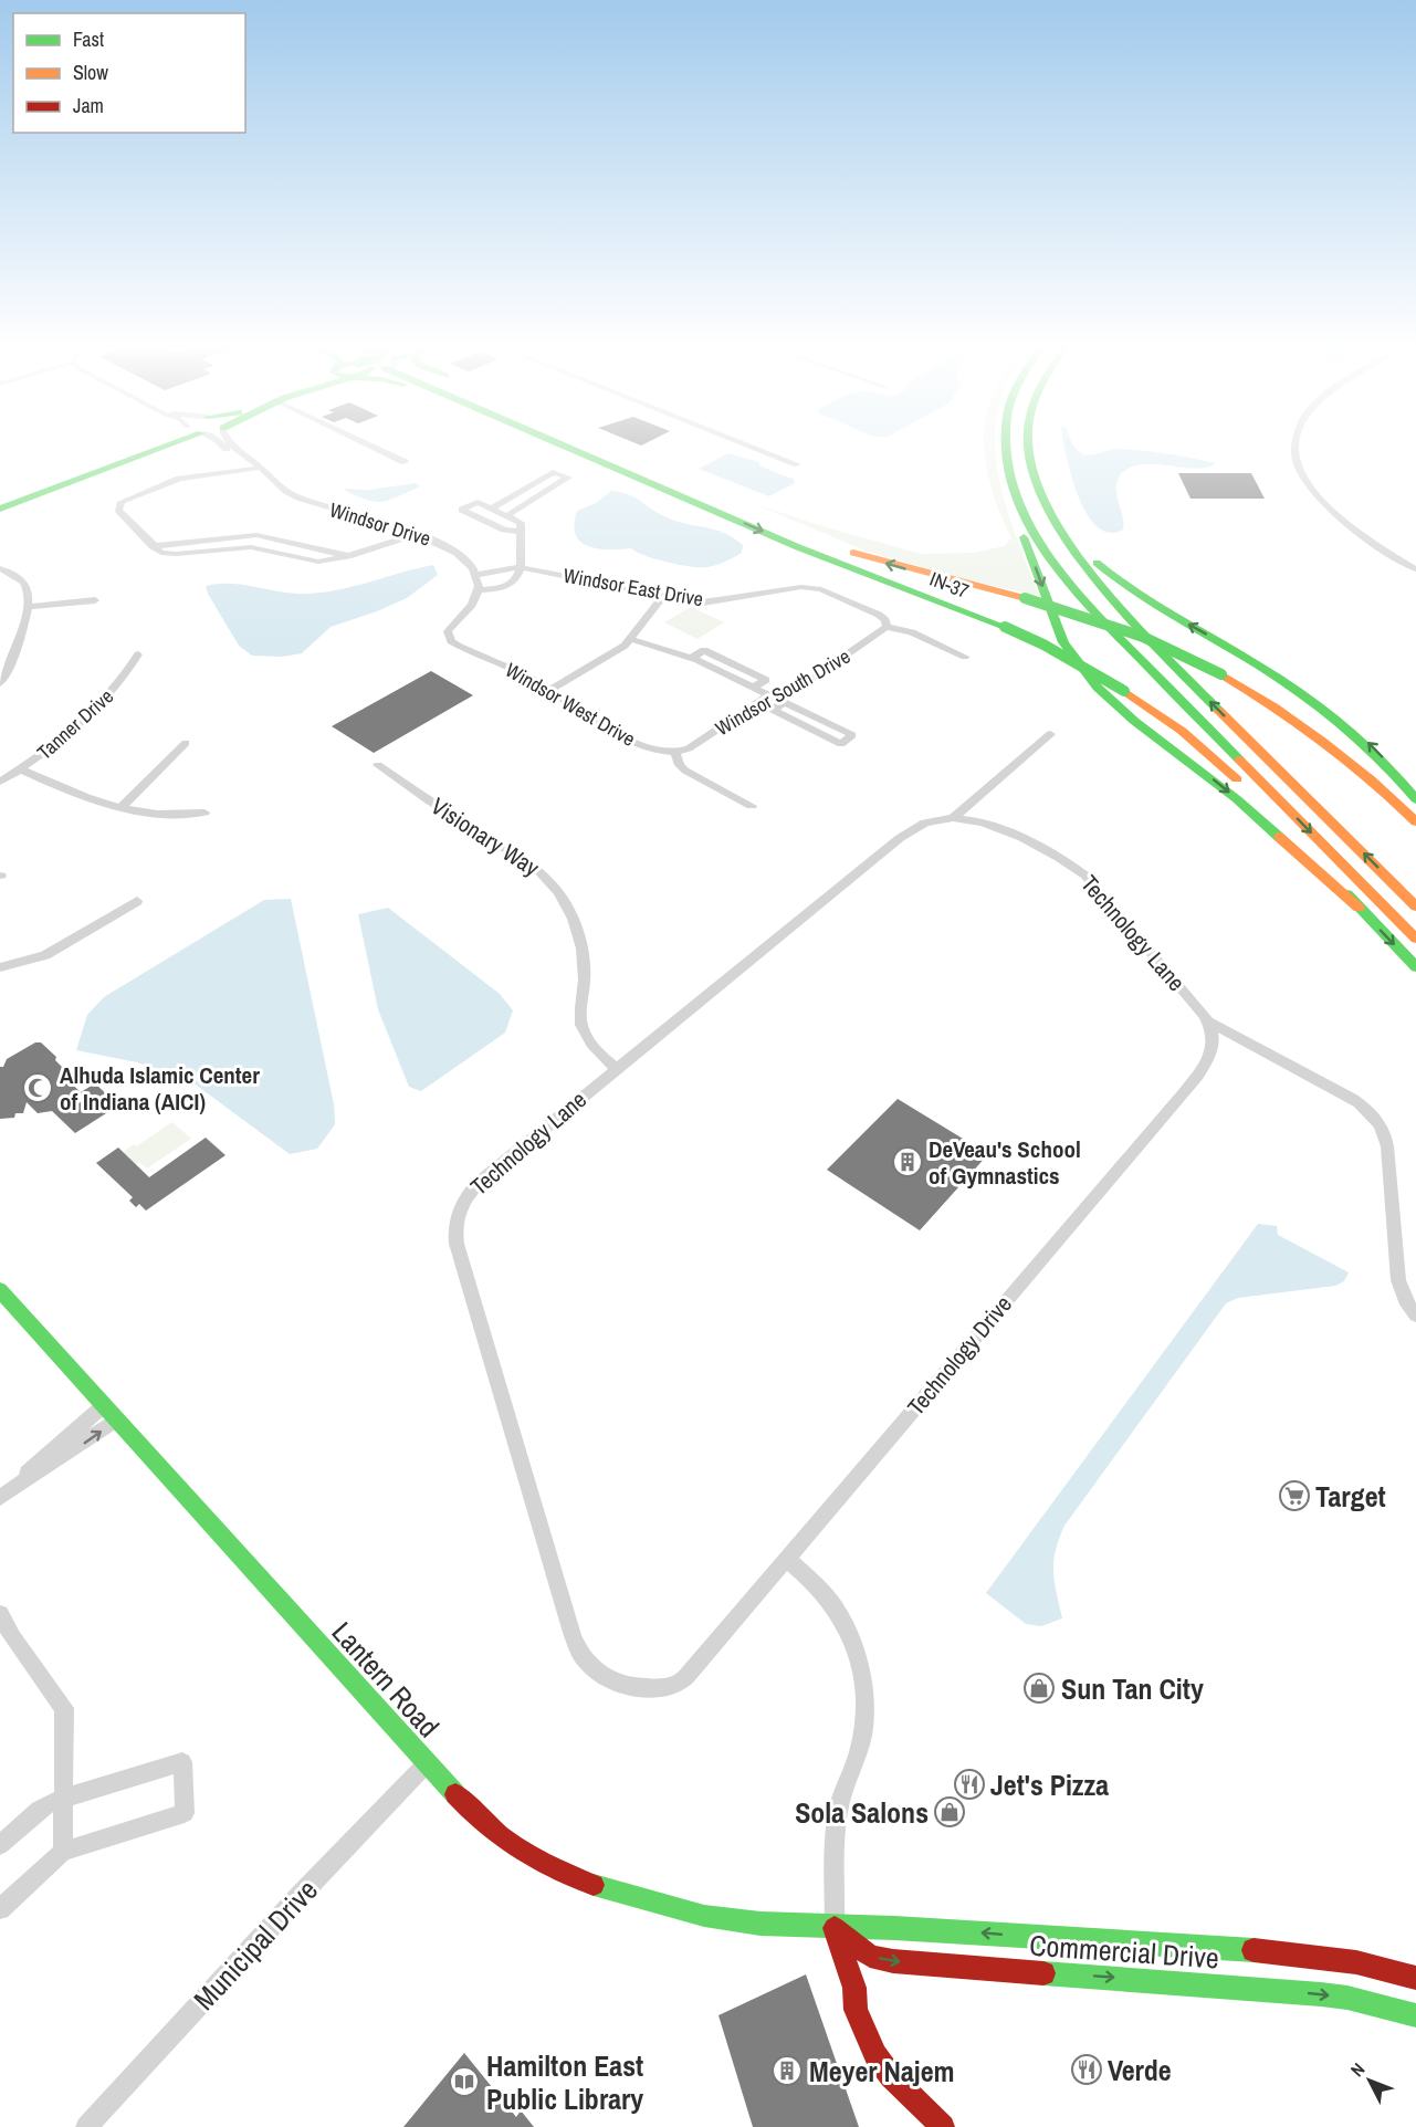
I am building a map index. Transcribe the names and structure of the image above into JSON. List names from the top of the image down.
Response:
{
  "streets": {
    "main road": ["IN-37", "Lantern Road", "Commercial Drive"],
    "street": [
      "Windsor Drive",
      "Windsor East Drive",
      "Windsor South Drive",
      "Windsor West Drive",
      "Tanner Drive",
      "Visionary Way",
      "Technology Lane",
      "Technology Drive",
      "Municipal Drive"
    ]
  },
  "crossings": [
    ["Windsor Drive", "Windsor East Drive"],
    ["Windsor East Drive", "Windsor South Drive"],
    ["Windsor South Drive", "Windsor West Drive"],
    ["Visionary Way", "Technology Lane"],
    ["Technology Lane", "Technology Drive"],
    ["Lantern Road", "Municipal Drive"],
    ["Lantern Road", "Commercial Drive"]
  ],
  "places": {
    "mosque": ["Alhuda Islamic Center of Indiana (AICI)"],
    "building": ["DeVeau's School of Gymnastics", "Meyer Najem"],
    "supermarket": ["Target"],
    "shop": ["Sun Tan City", "Sola Salons"],
    "restaurant": ["Jet's Pizza", "Verde"],
    "library": ["Hamilton East Public Library"]
  },
  "legend": ["Fast", "Slow", "Jam"],
  "north": "top left"
}
